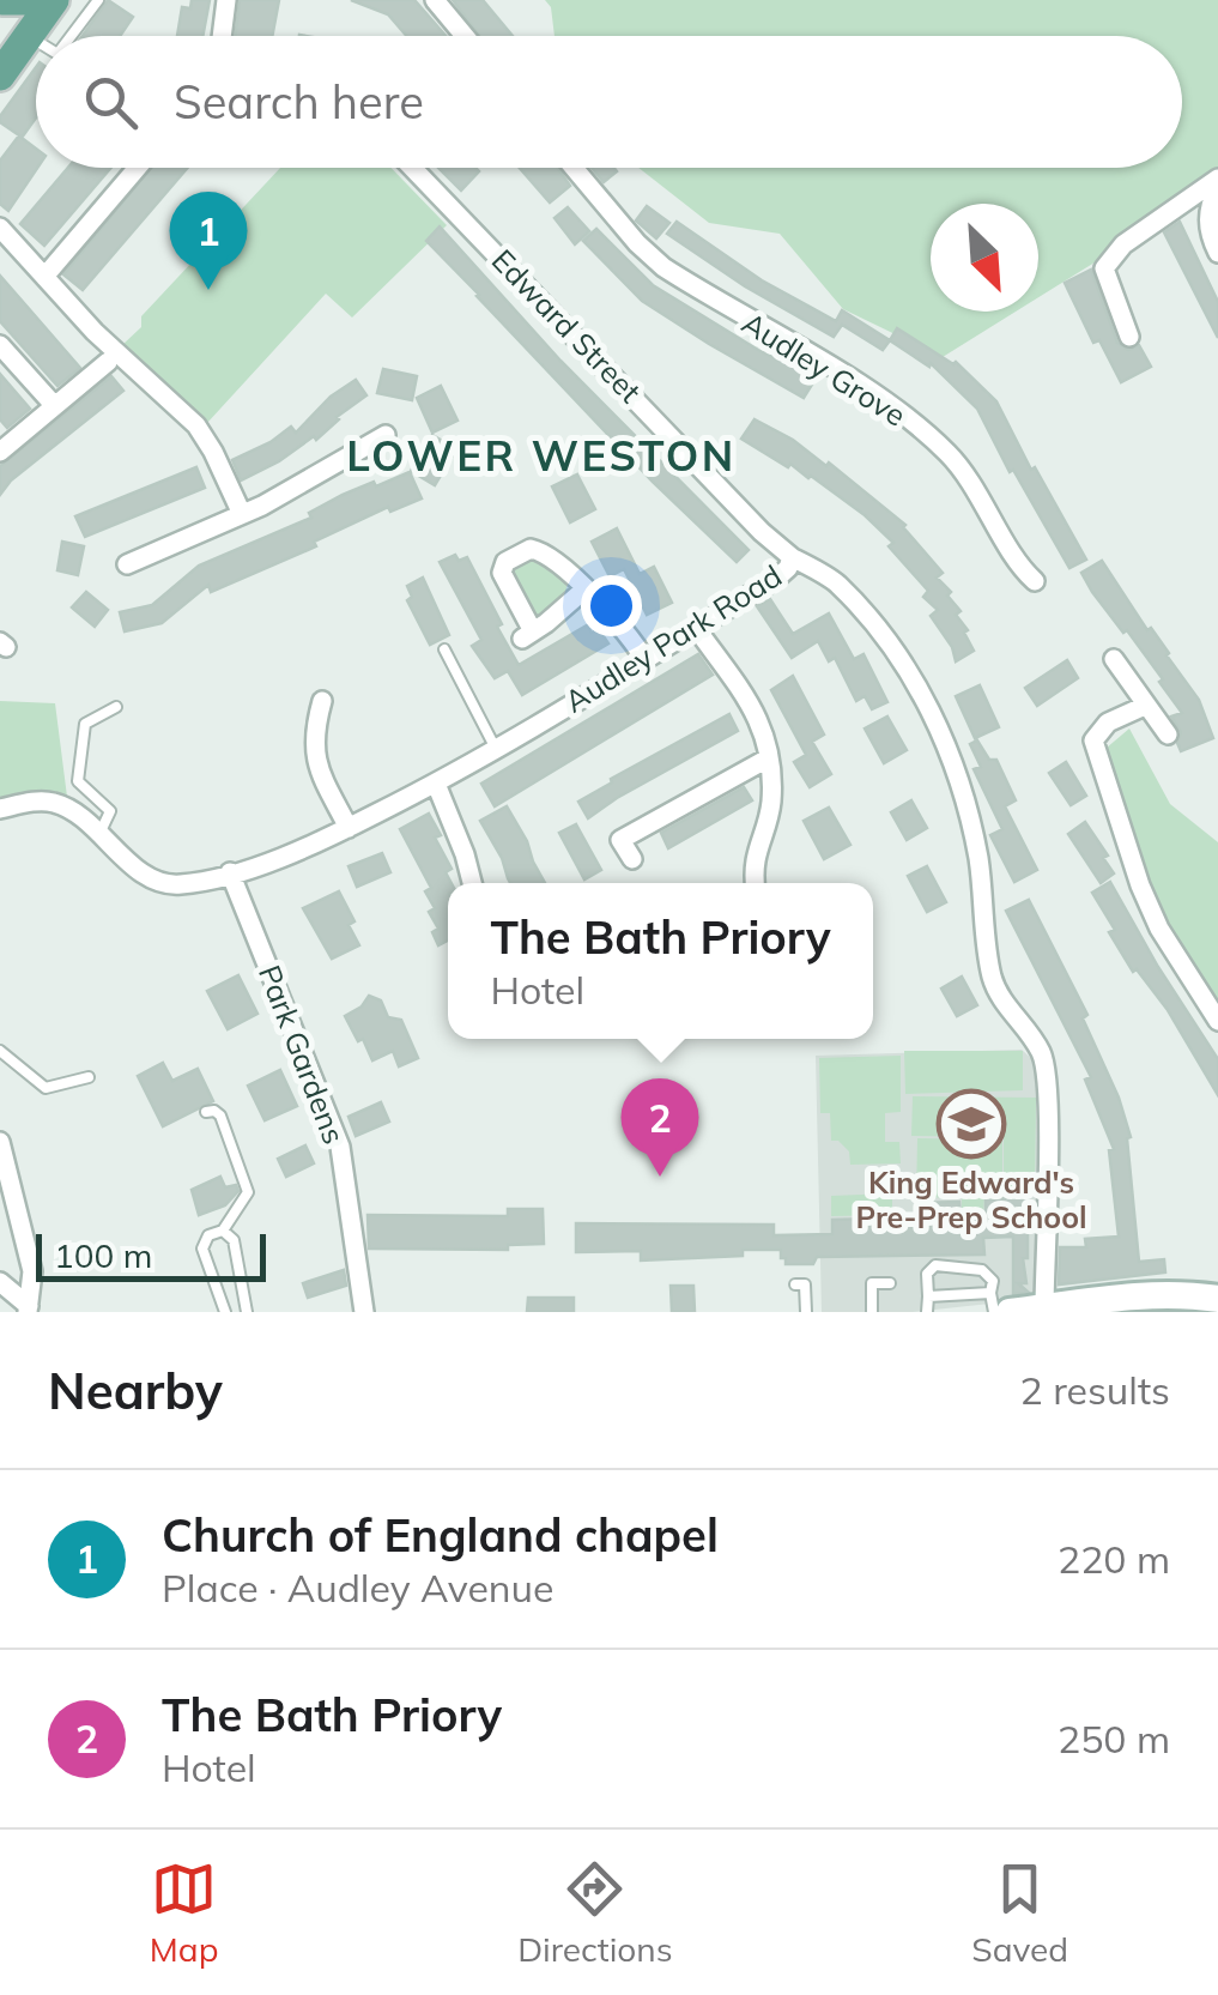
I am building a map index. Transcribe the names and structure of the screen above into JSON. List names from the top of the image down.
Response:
{
  "streets": {
    "street": [
      "Edward Street",
      "Audley Grove",
      "Audley Park Road",
      "Park Gardens"
    ]
  },
  "crossings": [
    ["Edward Street", "Audley Park Road"],
    ["Audley Park Road", "Park Gardens"]
  ],
  "districts": ["LOWER WESTON"],
  "places": {
    "school or university": ["King Edward's Pre-Prep School"]
  },
  "scale_bar": "100 m",
  "north": "bottom right",
  "page": {
    "search": "Search here",
    "pins": ["1", "2"],
    "popup": ["The Bath Priory", "Hotel"],
    "scale": "100 m",
    "heading": ["Nearby", "2 results"],
    "list": [
      {
        "mark": "1",
        "name": "Church of England chapel",
        "note": "Place · Audley Avenue",
        "value": "220 m"
      },
      {
        "mark": "2",
        "name": "The Bath Priory",
        "note": "Hotel",
        "value": "250 m"
      }
    ],
    "nav": ["Map", "Directions", "Saved"]
  }
}
